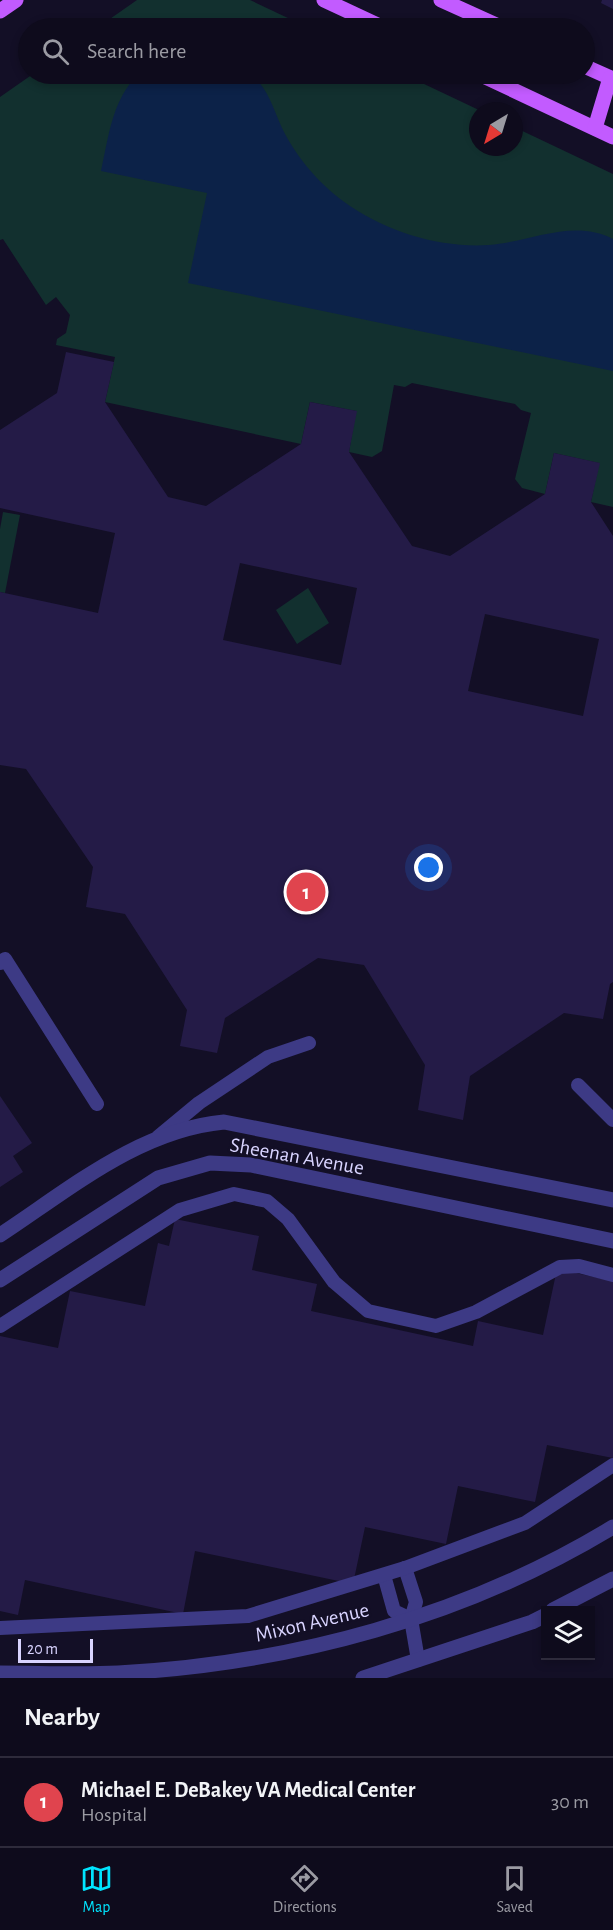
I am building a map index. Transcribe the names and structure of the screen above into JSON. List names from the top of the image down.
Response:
{
  "streets": {
    "street": ["Sheenan Avenue", "Mixon Avenue"]
  },
  "scale_bar": "20 m",
  "north": "bottom left",
  "page": {
    "search": "Search here",
    "pins": "1",
    "scale": "20 m",
    "heading": "Nearby",
    "list": [
      {
        "mark": "1",
        "name": "Michael E. DeBakey VA Medical Center",
        "note": "Hospital",
        "value": "30 m"
      }
    ],
    "nav": ["Map", "Directions", "Saved"]
  }
}
